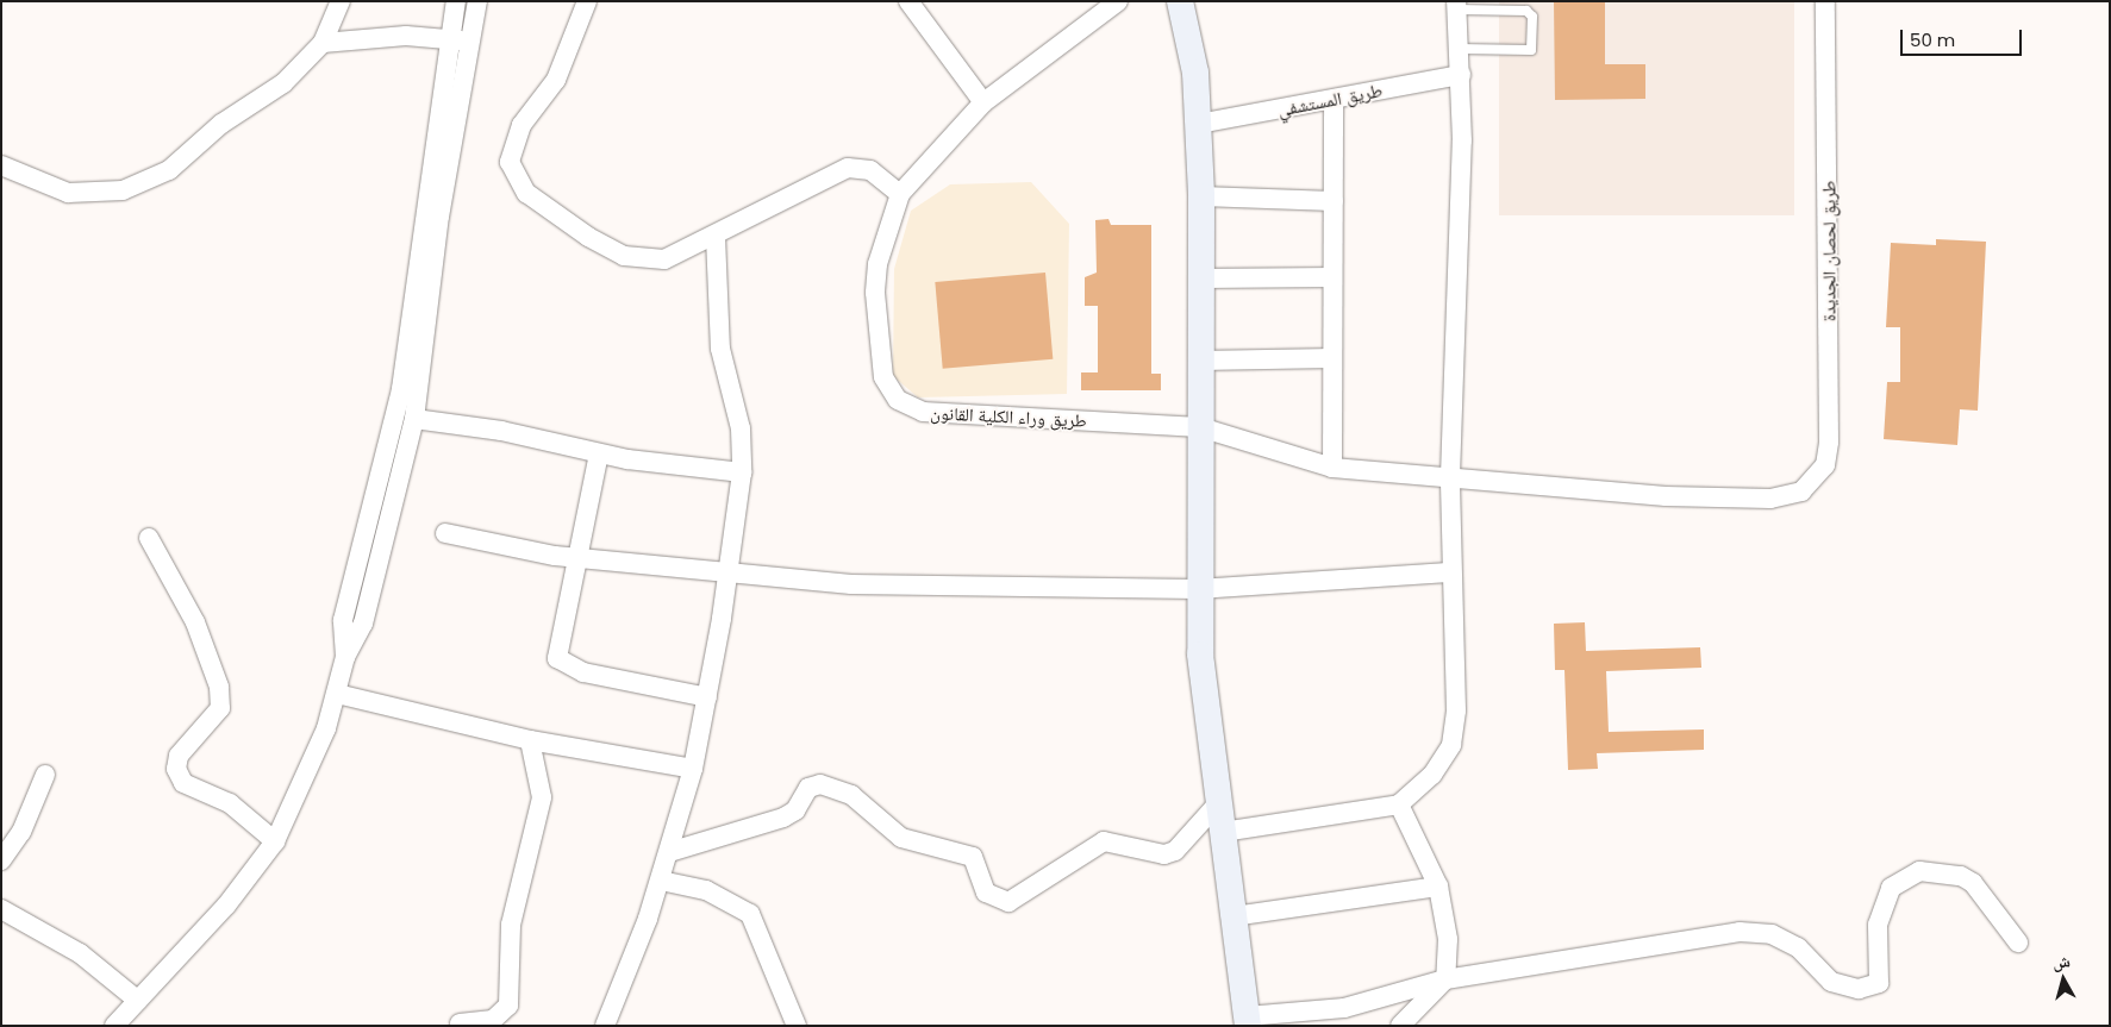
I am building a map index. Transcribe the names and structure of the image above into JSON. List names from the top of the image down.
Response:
{
  "streets": {
    "street": ["طريق المستشفي", "طريق لحصان الجديدة", "طريق وراء الكلية القانون"]
  },
  "crossings": [
    ["طريق لحصان الجديدة", "طريق وراء الكلية القانون"]
  ],
  "scale_bar": "50 m",
  "north": "top"
}
